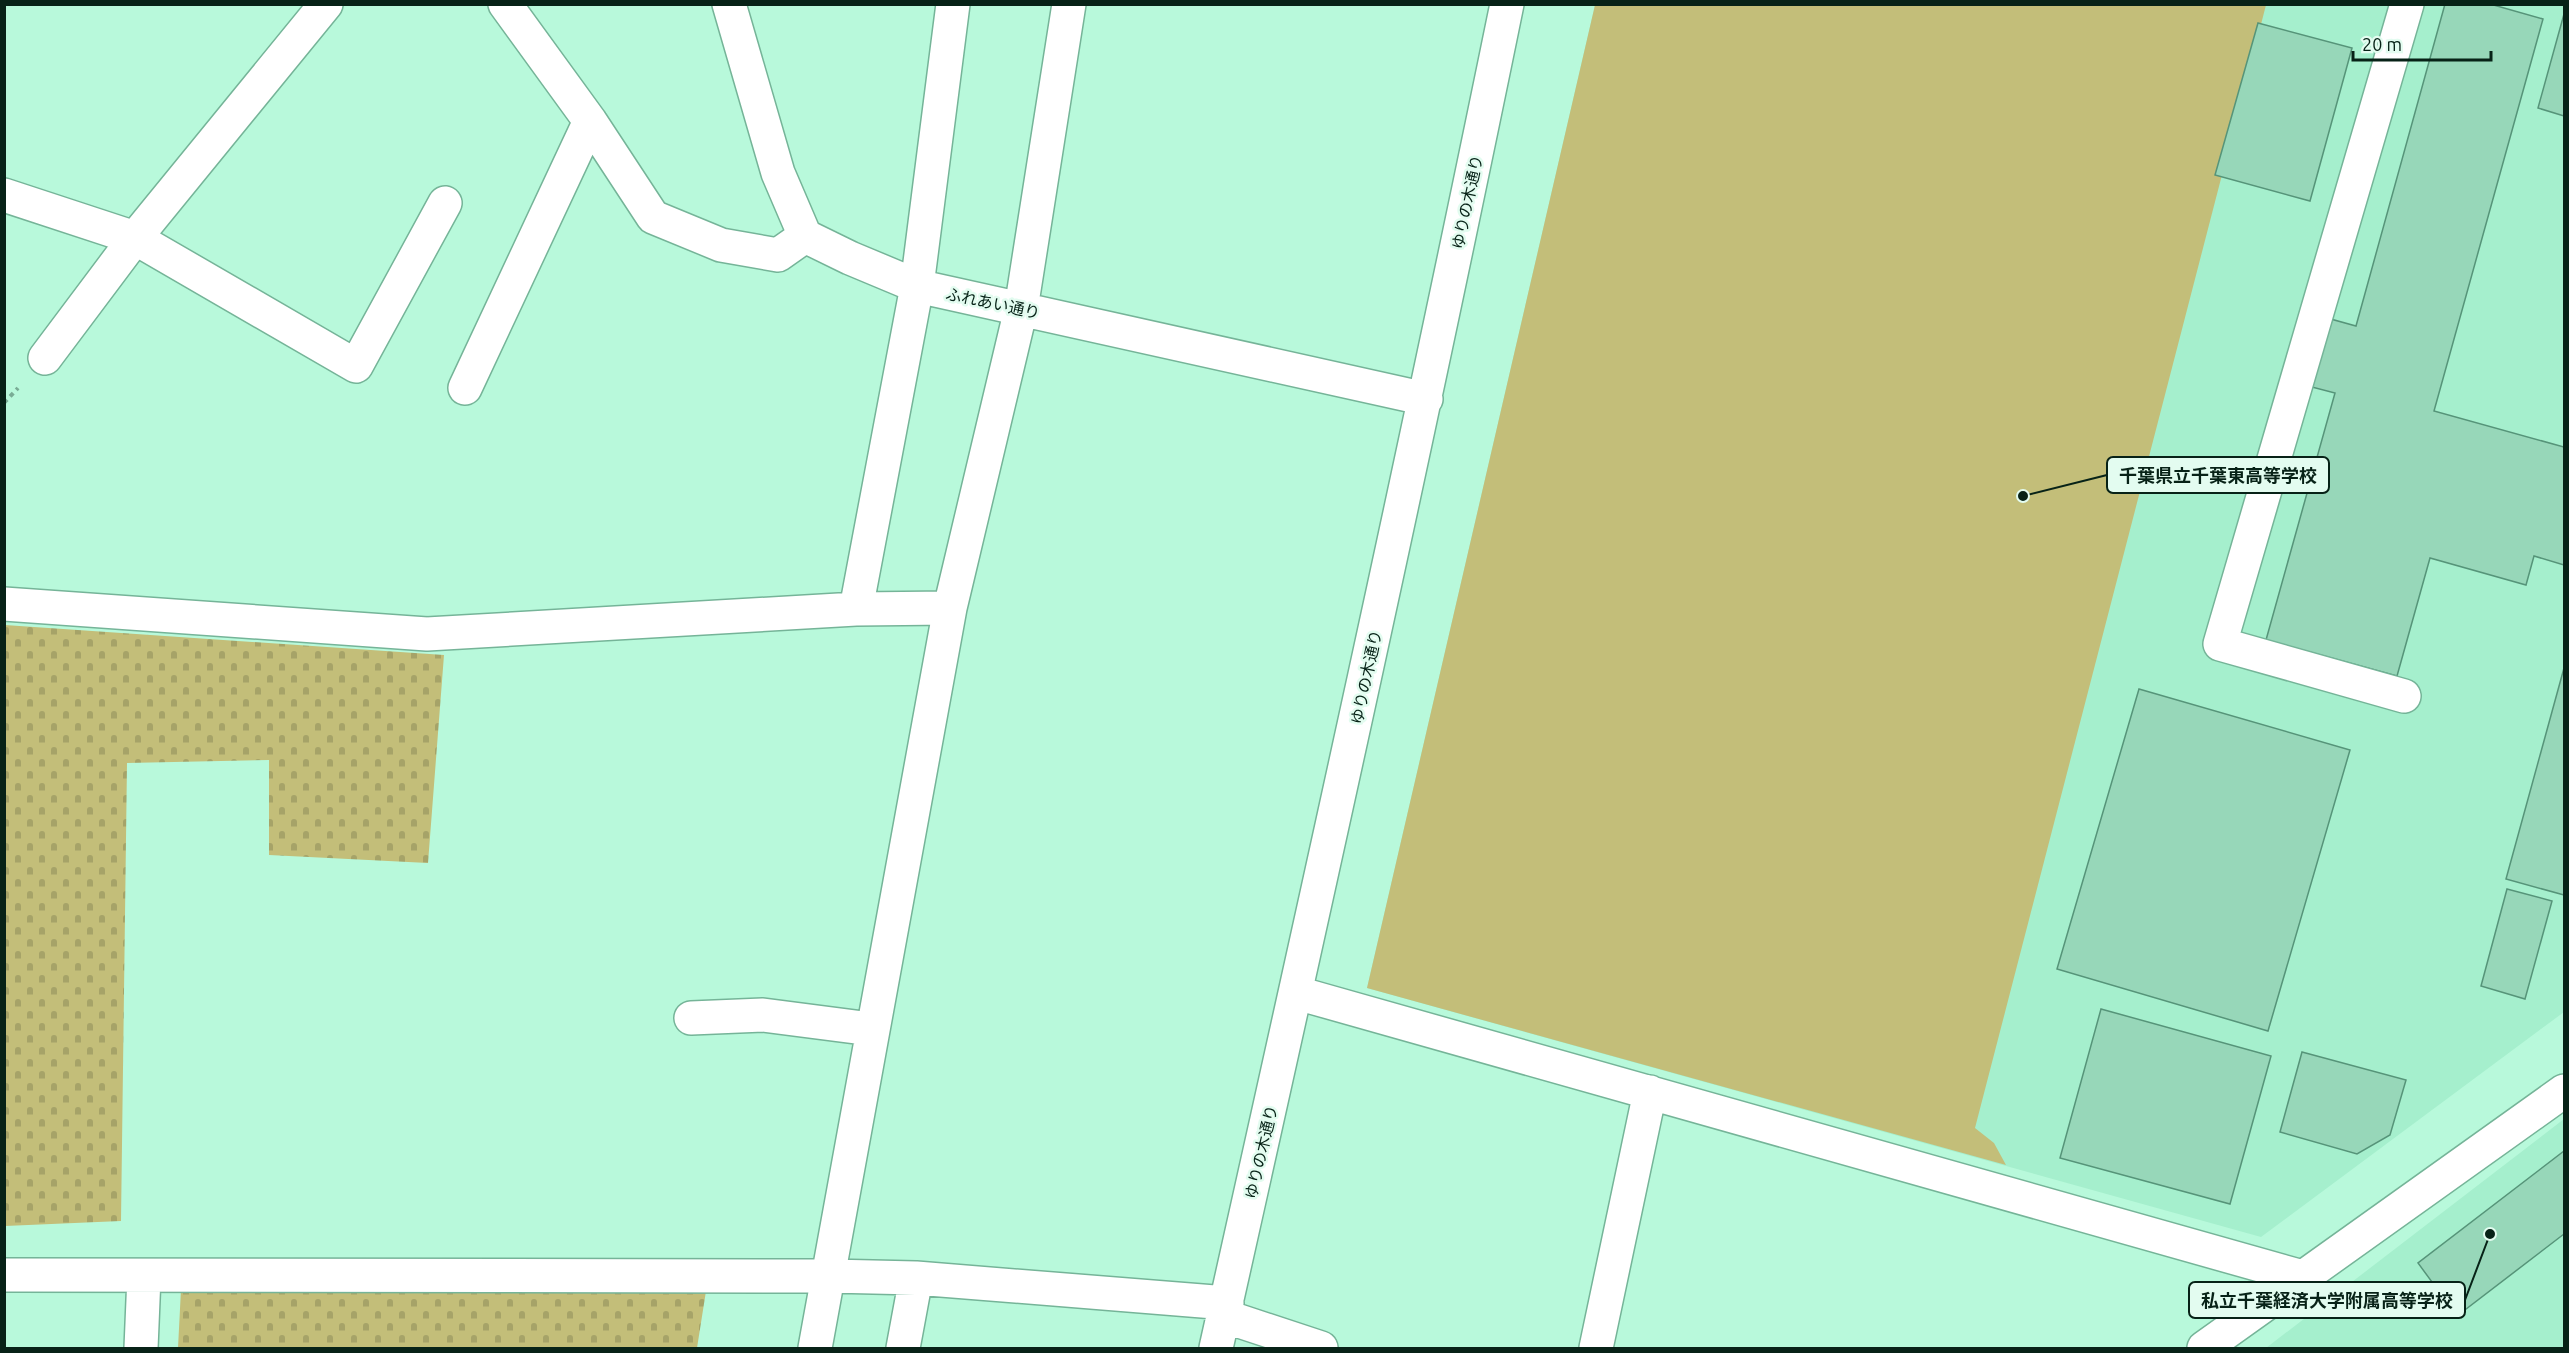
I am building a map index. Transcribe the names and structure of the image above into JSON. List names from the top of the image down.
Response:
{
  "streets": {
    "street": ["ゆりの木通り", "ふれあい通り"]
  },
  "crossings": [
    ["ゆりの木通り", "ふれあい通り"]
  ],
  "places": ["千葉県立千葉東高等学校", "私立千葉経済大学附属高等学校"],
  "scale_bar": "20 m"
}
